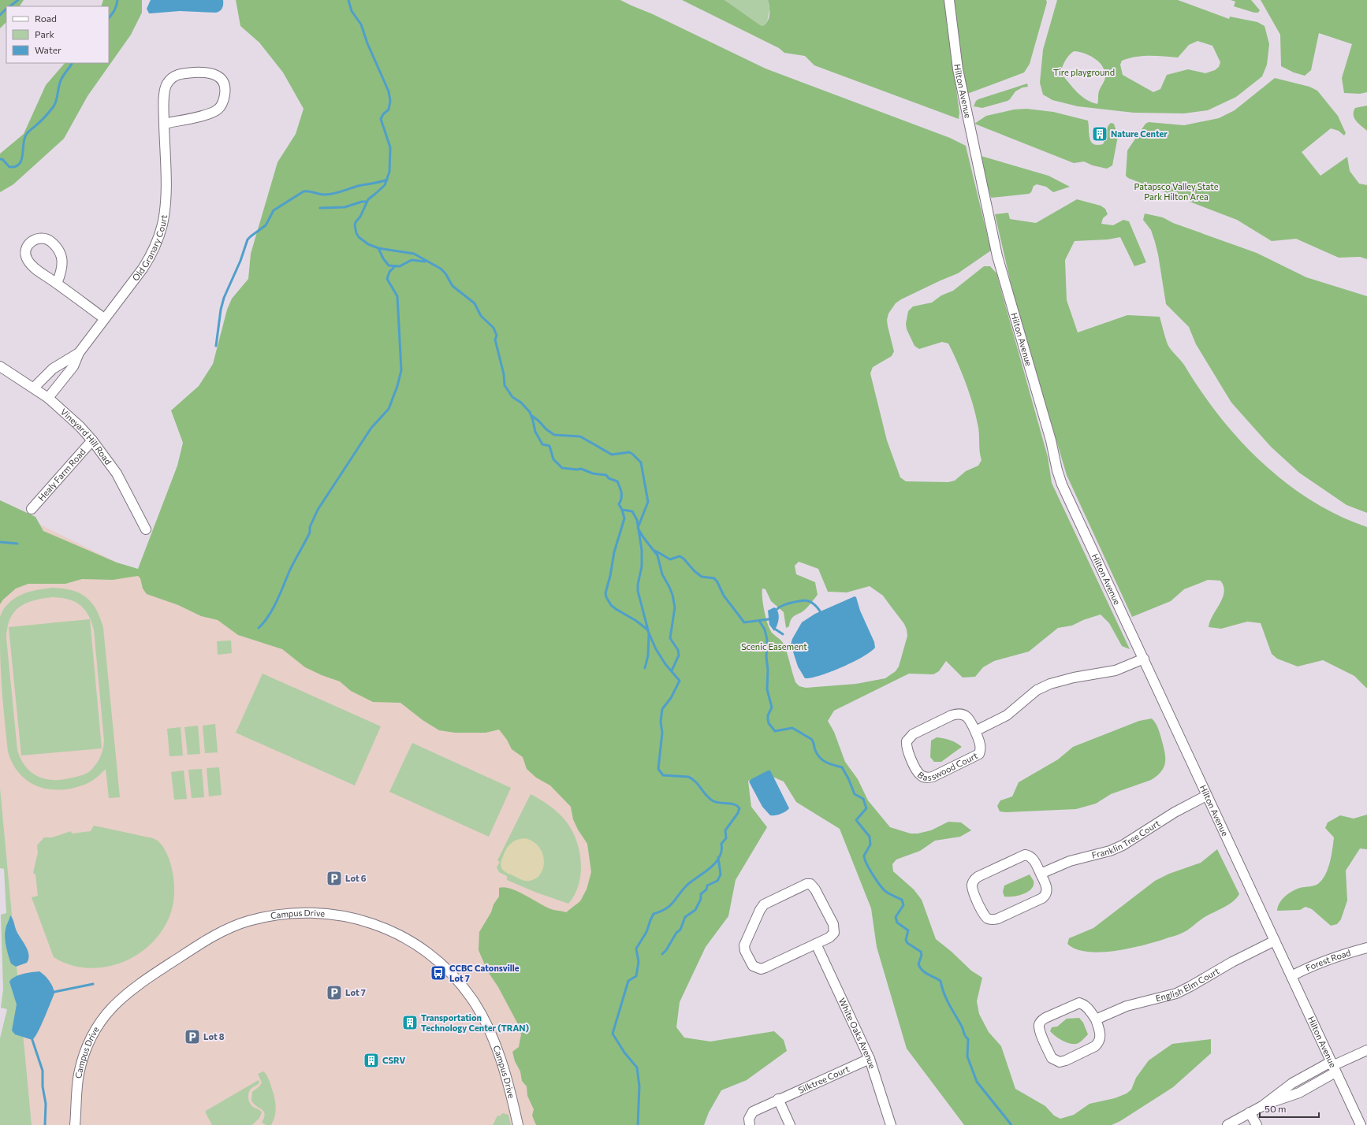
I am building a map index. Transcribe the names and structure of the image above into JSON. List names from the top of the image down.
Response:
{
  "streets": {
    "street": [
      "Hilton Avenue",
      "Old Granary Court",
      "Vineyard Hill Road",
      "Healy Farm Road",
      "Basswood Court",
      "Franklin Tree Court",
      "Campus Drive",
      "Forest Road",
      "English Elm Court",
      "White Oaks Avenue",
      "Silktree Court"
    ]
  },
  "crossings": [
    ["Hilton Avenue", "Franklin Tree Court"],
    ["Hilton Avenue", "Forest Road"],
    ["Hilton Avenue", "English Elm Court"],
    ["Old Granary Court", "Vineyard Hill Road"],
    ["Vineyard Hill Road", "Healy Farm Road"],
    ["White Oaks Avenue", "Silktree Court"]
  ],
  "parks": ["Tire playground", "Patapsco Valley State Park Hilton Area", "Scenic Easement"],
  "places": {
    "building": ["Nature Center", "Transportation Technology Center (TRAN)", "CSRV"],
    "parking": ["Lot 6", "Lot 7", "Lot 8"],
    "bus stop": ["CCBC Catonsville Lot 7"]
  },
  "legend": ["Road", "Park", "Water"],
  "scale_bar": "50 m"
}
